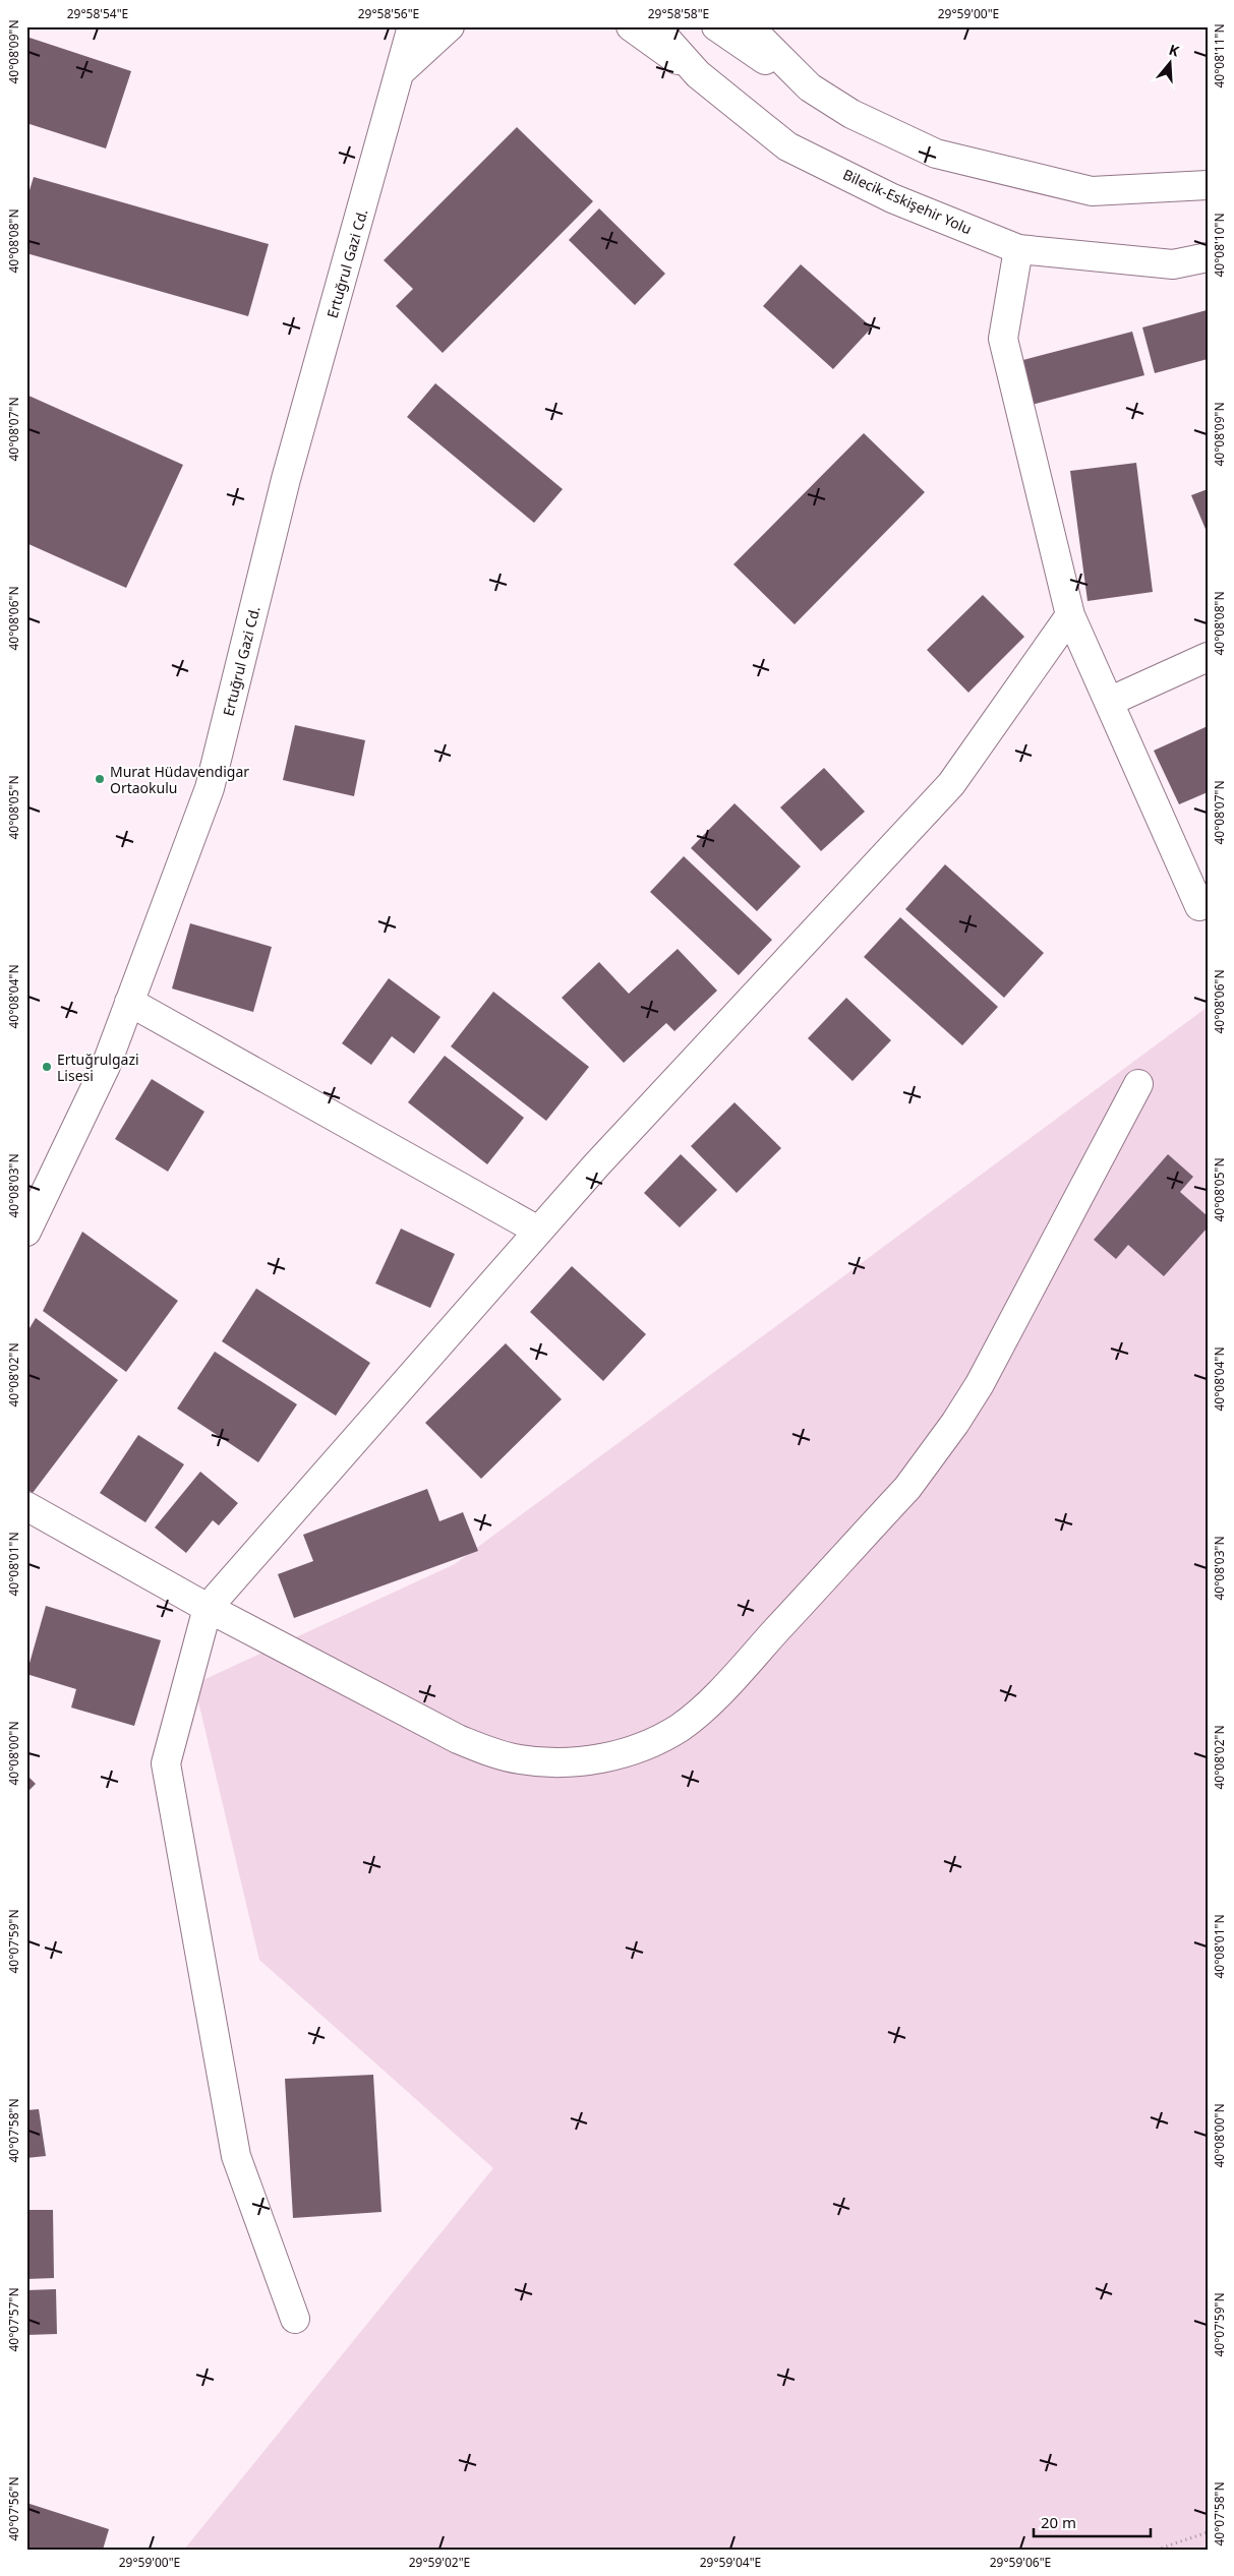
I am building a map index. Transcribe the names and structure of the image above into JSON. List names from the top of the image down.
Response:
{
  "streets": {
    "street": ["Bilecik-Eskişehir Yolu", "Ertuğrul Gazi Cd."]
  },
  "places": ["Murat Hüdavendigar Ortaokulu", "Ertuğrulgazi Lisesi"],
  "scale_bar": "20 m",
  "north": "top",
  "coordinates": [
    "29°58'54\"E",
    "29°58'56\"E",
    "29°58'58\"E",
    "29°59'00\"E",
    "40°08'09\"N",
    "40°08'11\"N",
    "40°08'08\"N",
    "40°08'10\"N",
    "40°08'07\"N",
    "40°08'06\"N",
    "40°08'05\"N",
    "40°08'04\"N",
    "40°08'03\"N",
    "40°08'02\"N",
    "40°08'01\"N",
    "40°08'00\"N",
    "40°07'59\"N",
    "40°07'58\"N",
    "40°07'57\"N",
    "40°07'56\"N",
    "29°59'02\"E",
    "29°59'04\"E",
    "29°59'06\"E"
  ]
}
